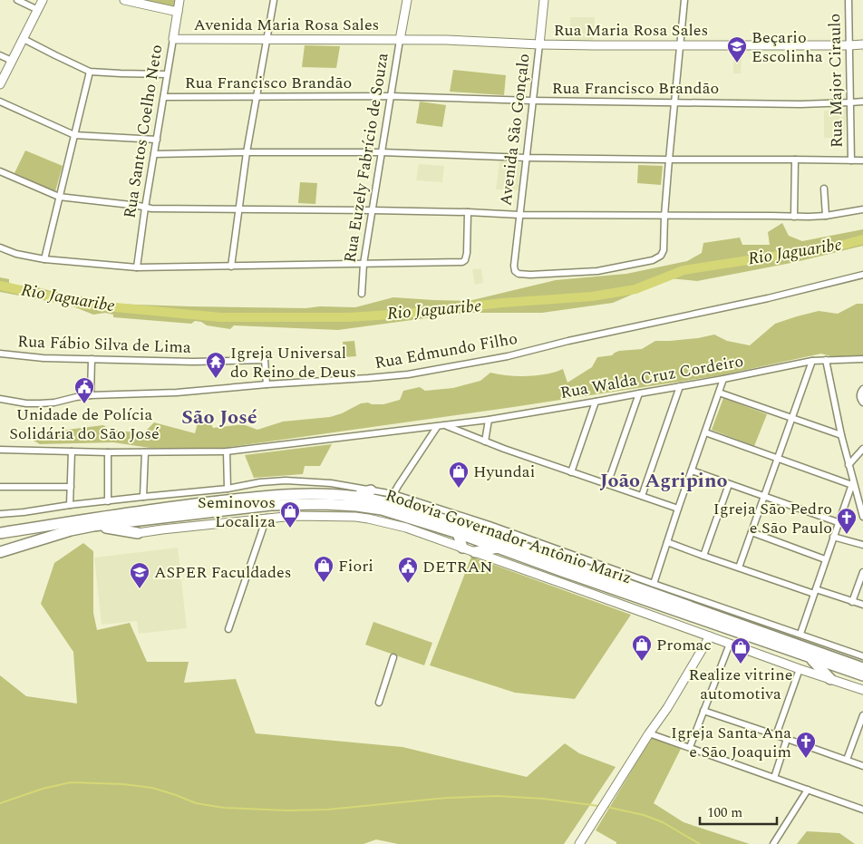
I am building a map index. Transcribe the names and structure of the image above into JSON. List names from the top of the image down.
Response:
{
  "streets": {
    "highway": ["Rodovia Governador Antônio Mariz"],
    "street": [
      "Avenida Maria Rosa Sales",
      "Rua Maria Rosa Sales",
      "Rua Major Ciraulo",
      "Rua Francisco Brandão",
      "Avenida São Gonçalo",
      "Rua Santos Coelho Neto",
      "Rua Euzely Fabrício de Souza",
      "Rua Fábio Silva de Lima",
      "Rua Edmundo Filho",
      "Rua Walda Cruz Cordeiro"
    ]
  },
  "crossings": [
    ["Avenida Maria Rosa Sales", "Rua Maria Rosa Sales"],
    ["Avenida Maria Rosa Sales", "Rua Santos Coelho Neto"],
    ["Avenida Maria Rosa Sales", "Rua Euzely Fabrício de Souza"],
    ["Rua Maria Rosa Sales", "Rua Major Ciraulo"],
    ["Rua Maria Rosa Sales", "Avenida São Gonçalo"],
    ["Rua Maria Rosa Sales", "Rua Euzely Fabrício de Souza"],
    ["Rua Major Ciraulo", "Rua Francisco Brandão"],
    ["Rua Francisco Brandão", "Avenida São Gonçalo"],
    ["Rua Francisco Brandão", "Rua Santos Coelho Neto"],
    ["Rua Francisco Brandão", "Rua Euzely Fabrício de Souza"],
    ["Rua Fábio Silva de Lima", "Rua Edmundo Filho"]
  ],
  "districts": ["São José", "João Agripino"],
  "water": ["Rio Jaguaribe"],
  "places": {
    "school or university": ["Beçario Escolinha", "ASPER Faculdades"],
    "temple": ["Igreja Universal do Reino de Deus"],
    "public building": ["Unidade de Polícia Solidária do São José", "DETRAN"],
    "shop": [
      "Hyundai",
      "Seminovos Localiza",
      "Fiori",
      "Promac",
      "Realize vitrine automotiva"
    ],
    "church": ["Igreja São Pedro e São Paulo", "Igreja Santa Ana e São Joaquim"]
  },
  "scale_bar": "100 m"
}
